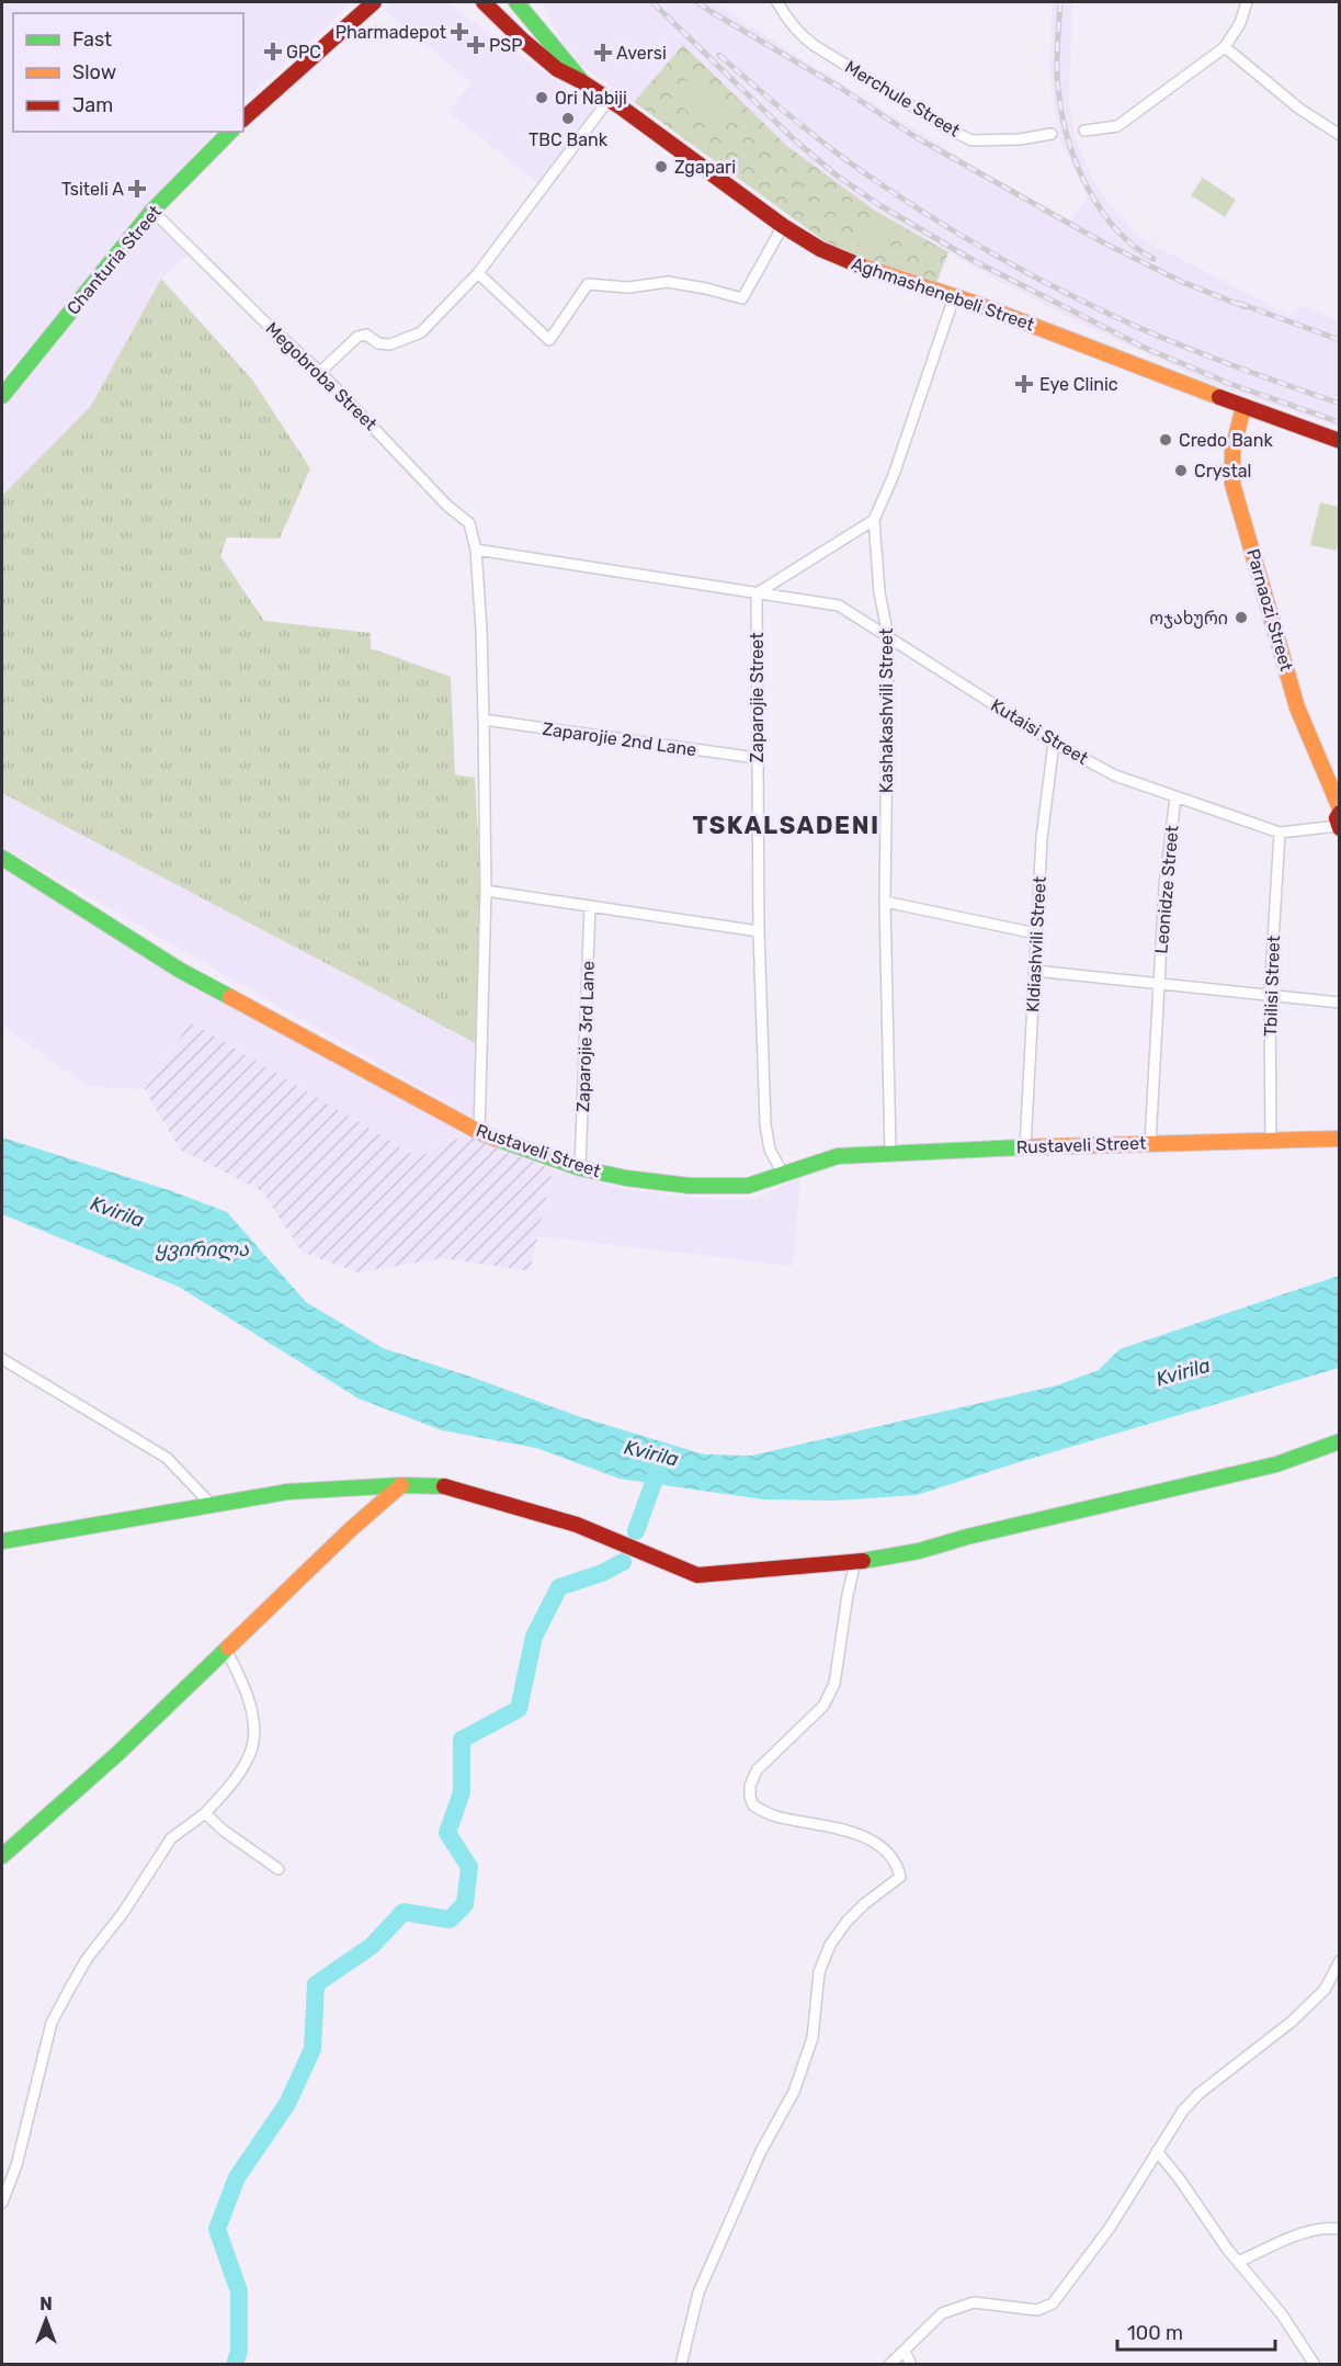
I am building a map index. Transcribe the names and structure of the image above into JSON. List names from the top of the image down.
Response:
{
  "streets": {
    "street": [
      "Merchule Street",
      "Chanturia Street",
      "Aghmashenebeli Street",
      "Megobroba Street",
      "Parnaozi Street",
      "Zaparojie Street",
      "Kashakashvili Street",
      "Kutaisi Street",
      "Zaparojie 2nd Lane",
      "Leonidze Street",
      "Kldiashvili Street",
      "Tbilisi Street",
      "Zaparojie 3rd Lane",
      "Rustaveli Street"
    ]
  },
  "crossings": [
    ["Chanturia Street", "Megobroba Street"],
    ["Aghmashenebeli Street", "Parnaozi Street"],
    ["Megobroba Street", "Kutaisi Street"],
    ["Zaparojie Street", "Kutaisi Street"],
    ["Zaparojie Street", "Zaparojie 2nd Lane"],
    ["Zaparojie Street", "Rustaveli Street"],
    ["Kashakashvili Street", "Kutaisi Street"],
    ["Kashakashvili Street", "Rustaveli Street"],
    ["Kutaisi Street", "Leonidze Street"],
    ["Kutaisi Street", "Kldiashvili Street"],
    ["Kutaisi Street", "Tbilisi Street"],
    ["Leonidze Street", "Rustaveli Street"],
    ["Kldiashvili Street", "Rustaveli Street"],
    ["Tbilisi Street", "Rustaveli Street"],
    ["Zaparojie 3rd Lane", "Rustaveli Street"]
  ],
  "districts": ["TSKALSADENI"],
  "water": ["Kvirila", "ყვირილა"],
  "places": {
    "health": [
      "Pharmadepot",
      "PSP",
      "GPC",
      "Aversi",
      "Tsiteli A",
      "Eye Clinic"
    ],
    "other": [
      "Ori Nabiji",
      "TBC Bank",
      "Zgapari",
      "Credo Bank",
      "Crystal",
      "ოჯახური"
    ]
  },
  "legend": ["Fast", "Slow", "Jam"],
  "scale_bar": "100 m",
  "north": "top"
}
